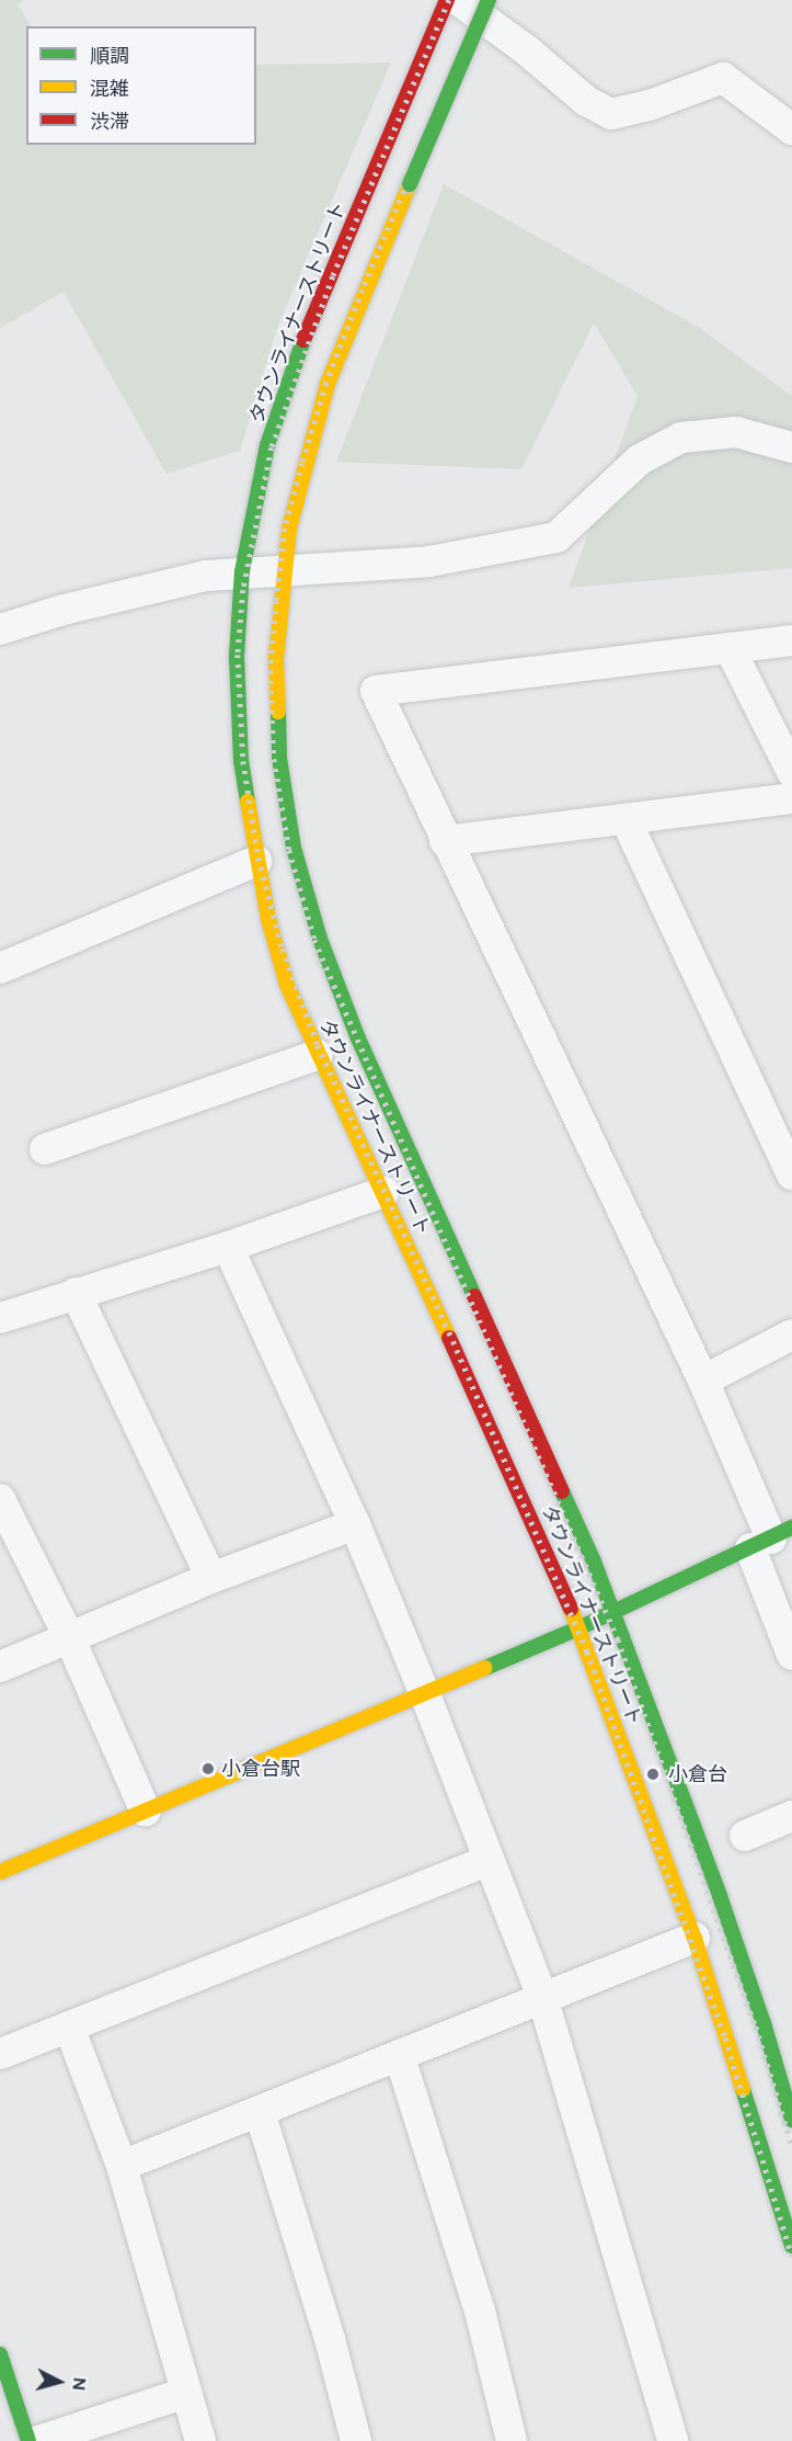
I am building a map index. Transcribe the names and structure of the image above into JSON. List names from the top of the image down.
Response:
{
  "streets": {
    "street": ["タウンライナーストリート"]
  },
  "places": ["小倉台駅", "小倉台"],
  "legend": ["順調", "混雑", "渋滞"],
  "north": "right"
}
